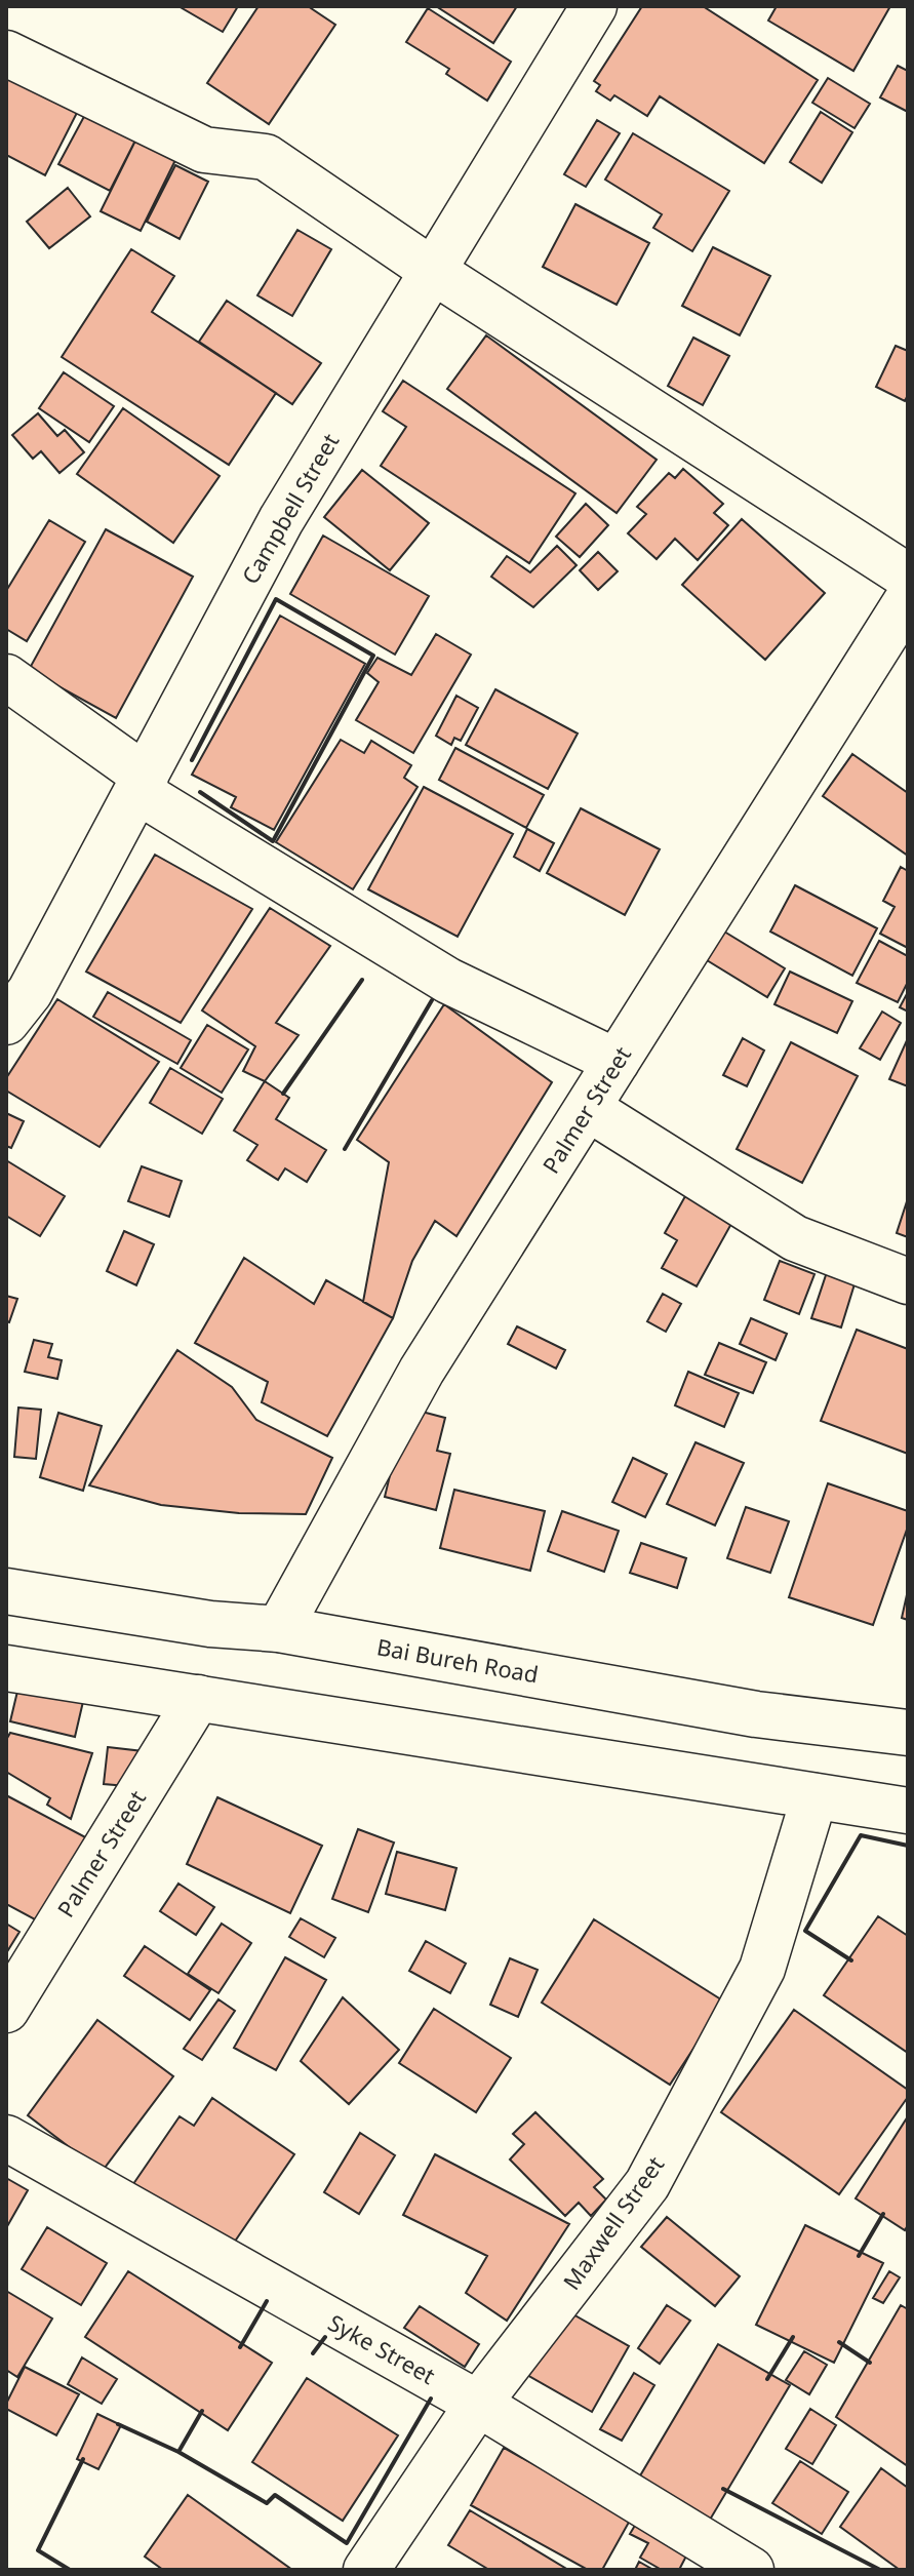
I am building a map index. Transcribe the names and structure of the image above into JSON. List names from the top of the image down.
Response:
{
  "streets": {
    "main road": [
      "Campbell Street",
      "Palmer Street",
      "Bai Bureh Road",
      "Maxwell Street",
      "Syke Street"
    ]
  },
  "crossings": [
    ["Palmer Street", "Bai Bureh Road"],
    ["Maxwell Street", "Syke Street"]
  ]
}
